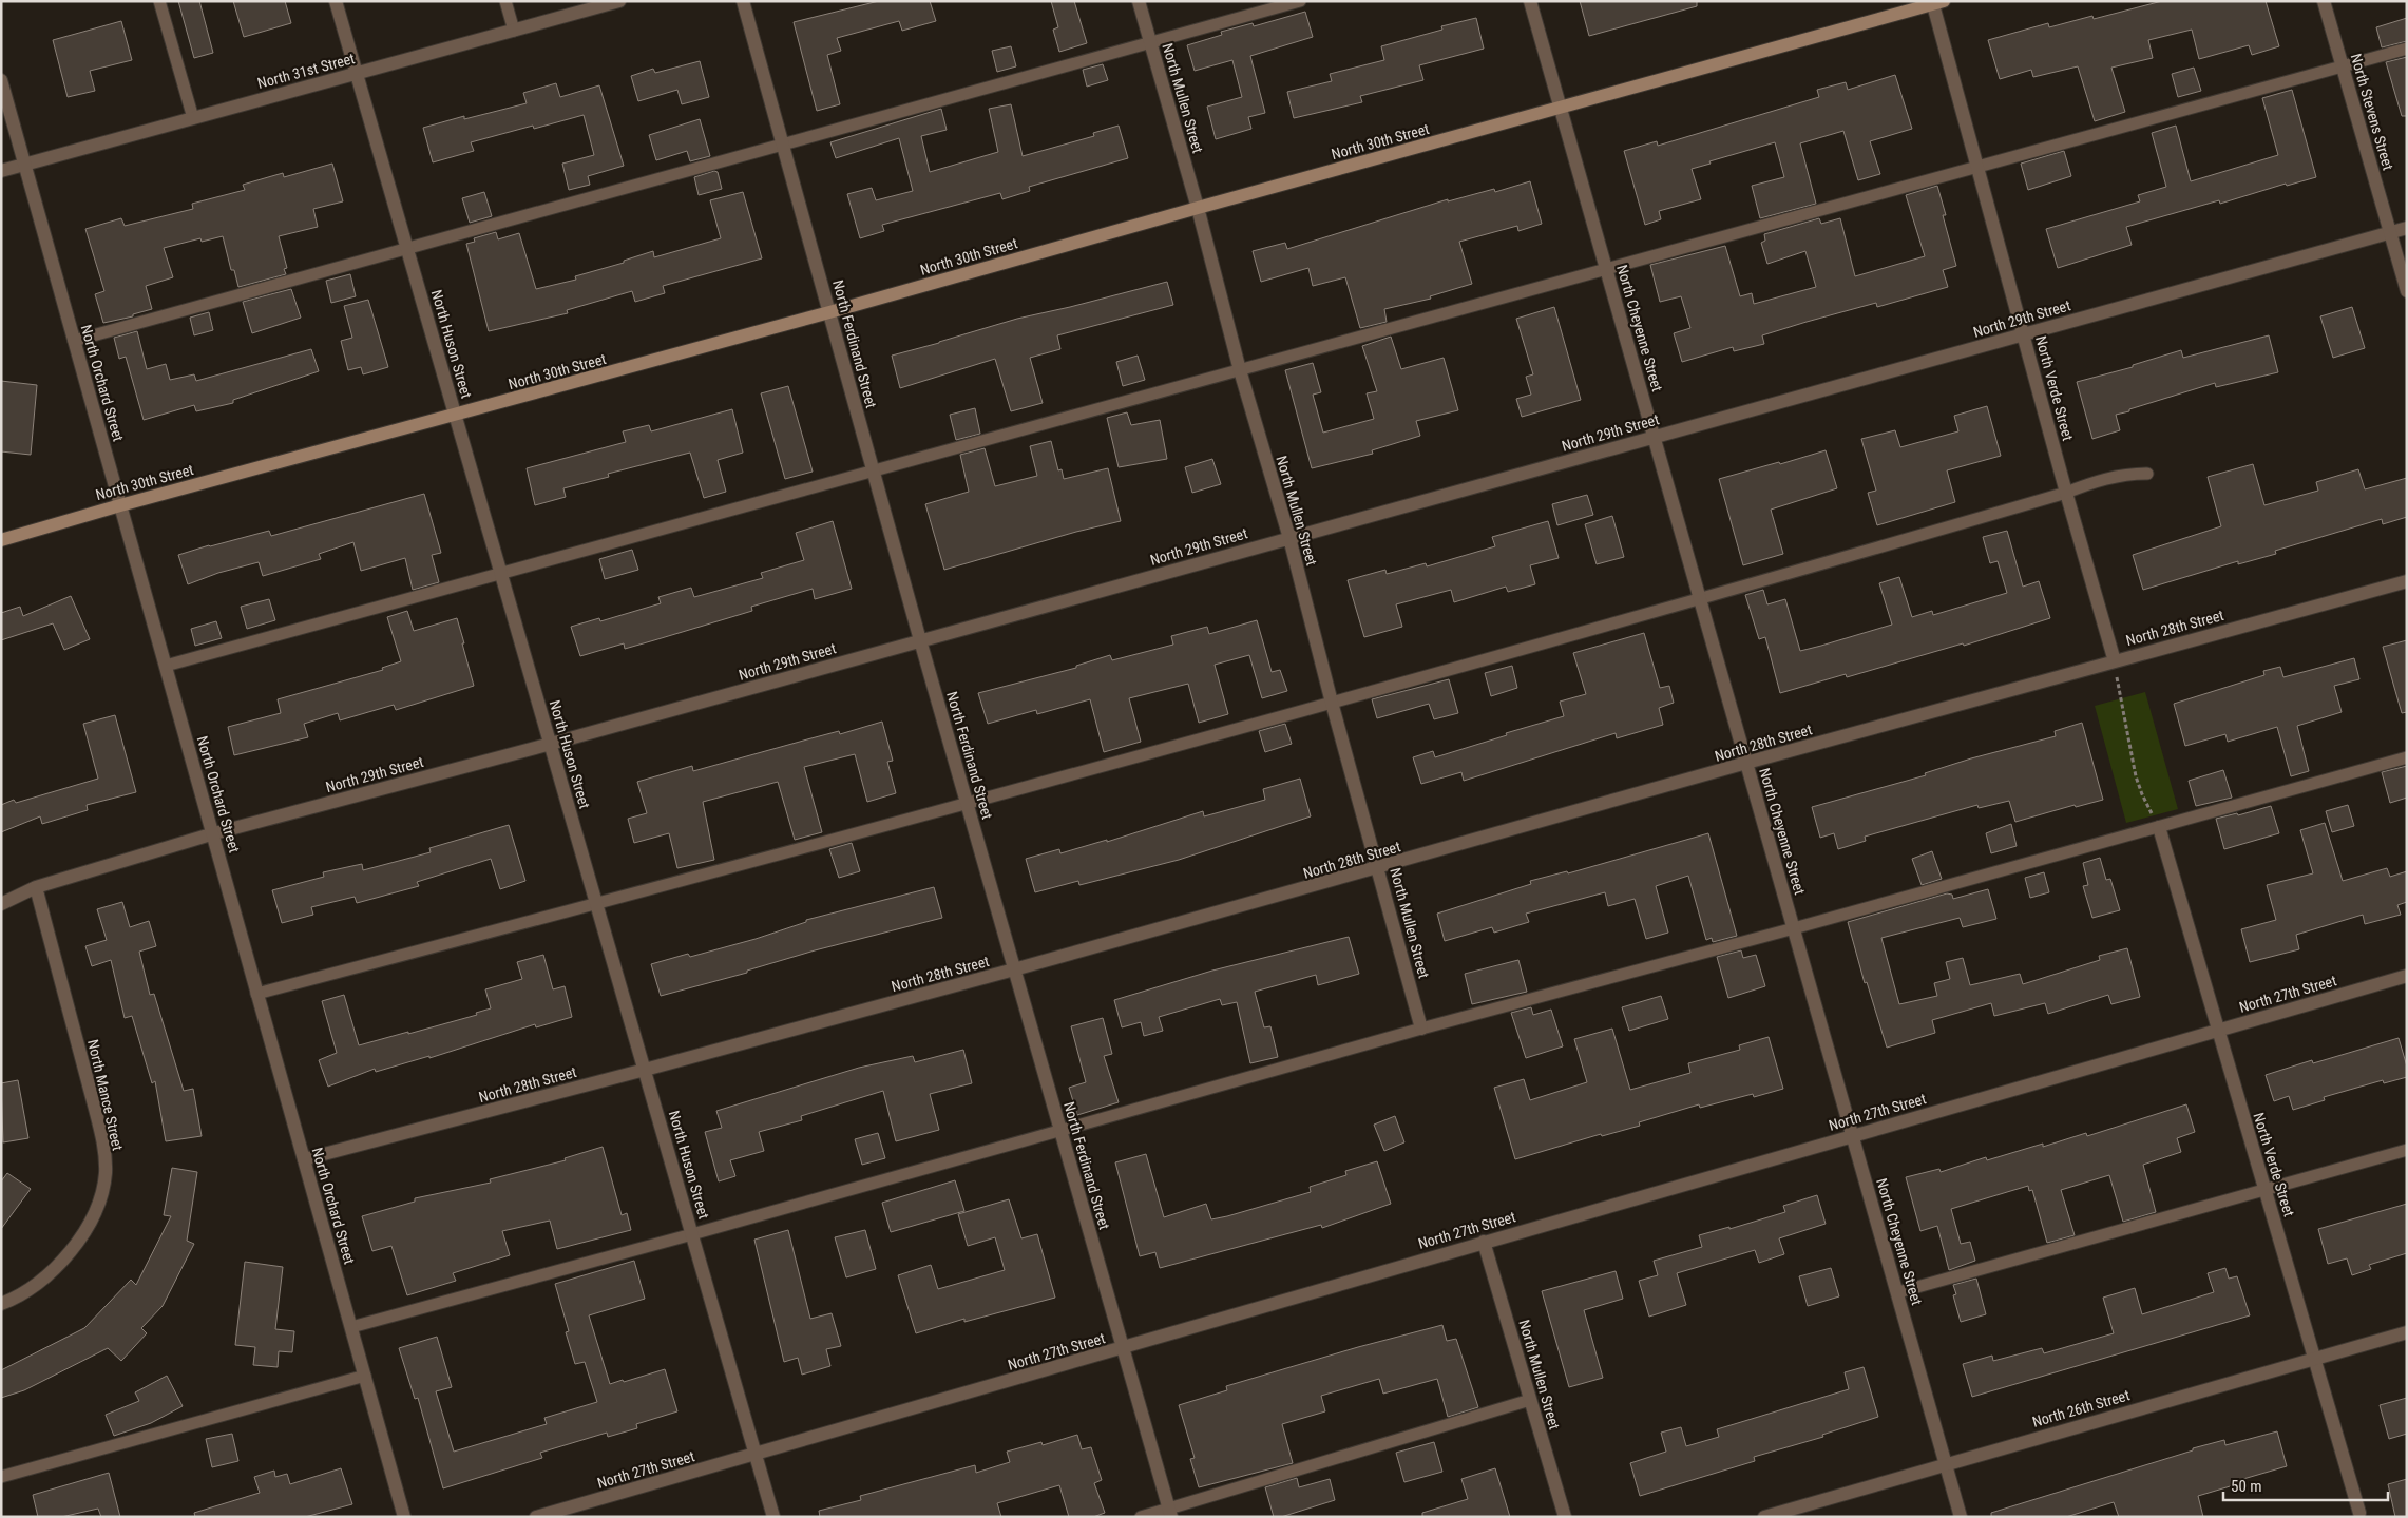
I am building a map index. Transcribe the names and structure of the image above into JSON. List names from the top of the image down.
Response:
{
  "streets": {
    "main road": ["North 30th Street"],
    "street": [
      "North 31st Street",
      "North Mullen Street",
      "North Stevens Street",
      "North 29th Street",
      "North Cheyenne Street",
      "North Huson Street",
      "North Ferdinand Street",
      "North Orchard Street",
      "North Verde Street",
      "North 28th Street",
      "North 27th Street",
      "North Mance Street",
      "North 26th Street"
    ]
  },
  "crossings": [
    ["North 31st Street", "North Huson Street"],
    ["North 31st Street", "North Orchard Street"],
    ["North Mullen Street", "North 30th Street"],
    ["North Mullen Street", "North 29th Street"],
    ["North Mullen Street", "North 28th Street"],
    ["North Mullen Street", "North 27th Street"],
    ["North Stevens Street", "North 29th Street"],
    ["North 30th Street", "North Cheyenne Street"],
    ["North 30th Street", "North Huson Street"],
    ["North 30th Street", "North Ferdinand Street"],
    ["North 30th Street", "North Orchard Street"],
    ["North 30th Street", "North Verde Street"],
    ["North 29th Street", "North Cheyenne Street"],
    ["North 29th Street", "North Huson Street"],
    ["North 29th Street", "North Ferdinand Street"],
    ["North 29th Street", "North Orchard Street"],
    ["North 29th Street", "North Verde Street"],
    ["North 29th Street", "North Mance Street"],
    ["North Cheyenne Street", "North 28th Street"],
    ["North Cheyenne Street", "North 27th Street"],
    ["North Cheyenne Street", "North 26th Street"],
    ["North Huson Street", "North 28th Street"],
    ["North Huson Street", "North 27th Street"],
    ["North Ferdinand Street", "North 28th Street"],
    ["North Ferdinand Street", "North 27th Street"],
    ["North Orchard Street", "North 28th Street"],
    ["North Verde Street", "North 28th Street"],
    ["North Verde Street", "North 27th Street"],
    ["North Verde Street", "North 26th Street"]
  ],
  "scale_bar": "50 m"
}
